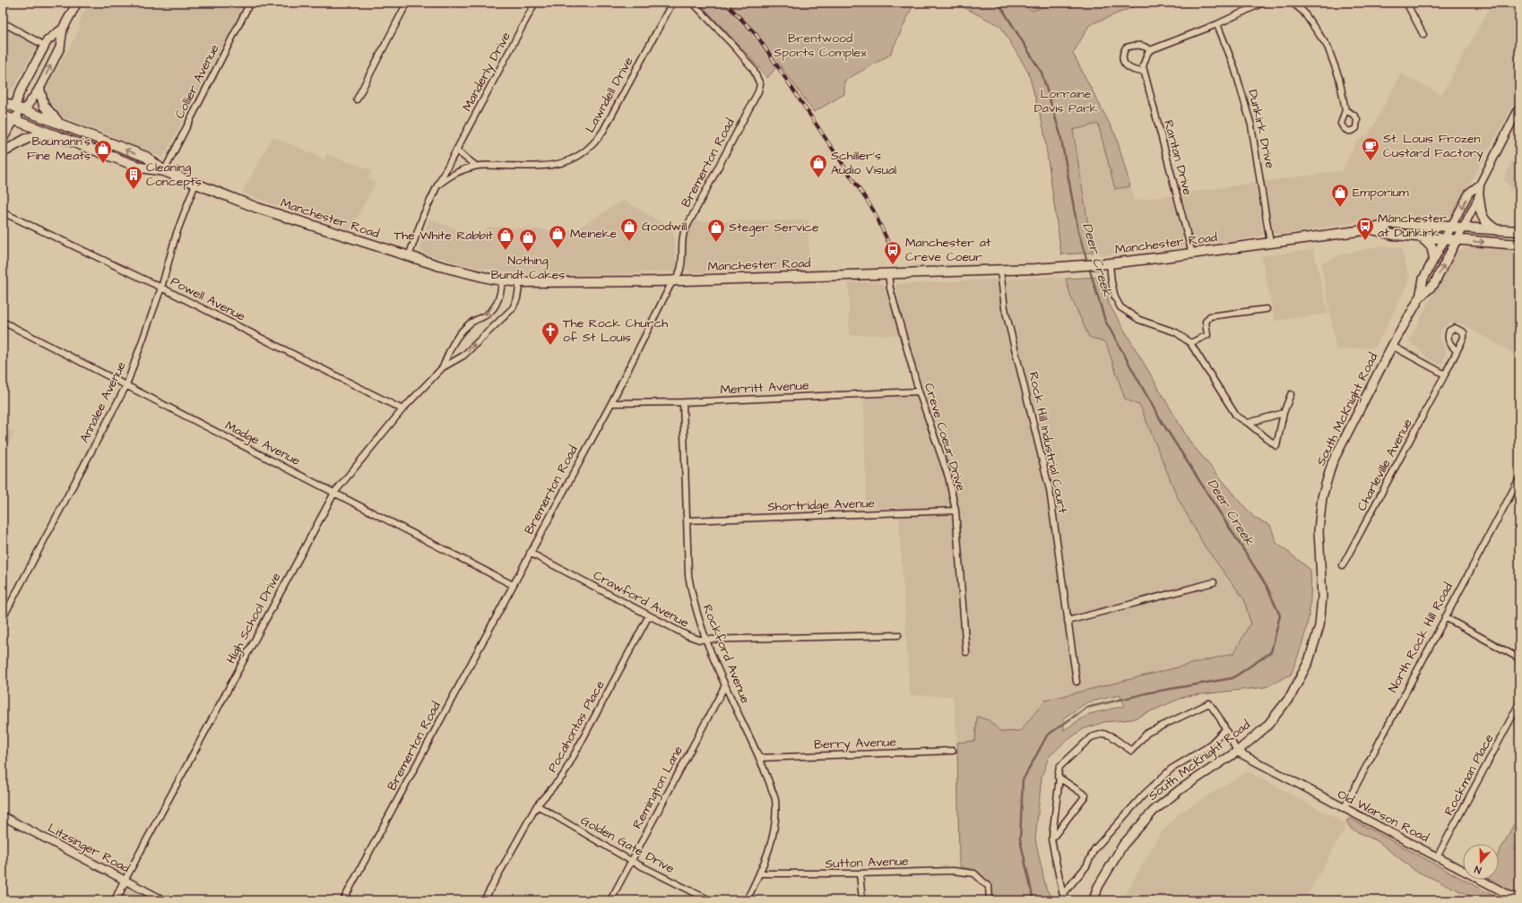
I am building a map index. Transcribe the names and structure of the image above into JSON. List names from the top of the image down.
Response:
{
  "streets": {
    "main road": ["Manchester Road", "South McKnight Road"],
    "street": [
      "Manderly Drive",
      "Collier Avenue",
      "Lawndell Drive",
      "Dunkirk Drive",
      "Raritan Drive",
      "Bremerton Road",
      "Powell Avenue",
      "Merritt Avenue",
      "Annalee Avenue",
      "Creve Coeur Drive",
      "Rock Hill Industrial Court",
      "Madge Avenue",
      "Charleville Avenue",
      "Shortridge Avenue",
      "Crawford Avenue",
      "High School Drive",
      "North Rock Hill Road",
      "Rockford Avenue",
      "Pocahontas Place",
      "Berry Avenue",
      "Rockman Place",
      "Remington Lane",
      "Old Warson Road",
      "Golden Gate Drive",
      "Litzsinger Road",
      "Sutton Avenue"
    ]
  },
  "crossings": [
    ["Manderly Drive", "Lawndell Drive"],
    ["Manderly Drive", "Manchester Road"],
    ["Collier Avenue", "Manchester Road"],
    ["Dunkirk Drive", "Manchester Road"],
    ["Raritan Drive", "Manchester Road"],
    ["Bremerton Road", "Manchester Road"],
    ["Bremerton Road", "Merritt Avenue"],
    ["Bremerton Road", "Madge Avenue"],
    ["Bremerton Road", "Crawford Avenue"],
    ["Manchester Road", "Annalee Avenue"],
    ["Manchester Road", "South McKnight Road"],
    ["Manchester Road", "Creve Coeur Drive"],
    ["Manchester Road", "Rock Hill Industrial Court"],
    ["Manchester Road", "High School Drive"],
    ["Powell Avenue", "Annalee Avenue"],
    ["Powell Avenue", "High School Drive"],
    ["Merritt Avenue", "Creve Coeur Drive"],
    ["Merritt Avenue", "Rockford Avenue"],
    ["Annalee Avenue", "Madge Avenue"],
    ["South McKnight Road", "Old Warson Road"],
    ["Creve Coeur Drive", "Shortridge Avenue"],
    ["Madge Avenue", "High School Drive"],
    ["Shortridge Avenue", "Rockford Avenue"],
    ["Crawford Avenue", "Rockford Avenue"],
    ["Crawford Avenue", "Pocahontas Place"],
    ["High School Drive", "Litzsinger Road"],
    ["North Rock Hill Road", "Old Warson Road"],
    ["Rockford Avenue", "Berry Avenue"],
    ["Rockford Avenue", "Remington Lane"],
    ["Rockford Avenue", "Sutton Avenue"],
    ["Pocahontas Place", "Golden Gate Drive"],
    ["Rockman Place", "Old Warson Road"],
    ["Remington Lane", "Golden Gate Drive"]
  ],
  "water": ["Deer Creek"],
  "parks": ["Brentwood Sports Complex", "Lorraine Davis Park"],
  "places": {
    "cafe": ["St. Louis Frozen Custard Factory"],
    "shop": [
      "Baumann's Fine Meats",
      "Schiller's Audio Visual",
      "Emporium",
      "Goodwill",
      "Steger Service",
      "Meineke",
      "The White Rabbit",
      "Nothing Bundt Cakes"
    ],
    "building": ["Cleaning Concepts"],
    "bus stop": ["Manchester at Dunkirk", "Manchester at Creve Coeur"],
    "church": ["The Rock Church of St Louis"]
  },
  "north": "bottom"
}
